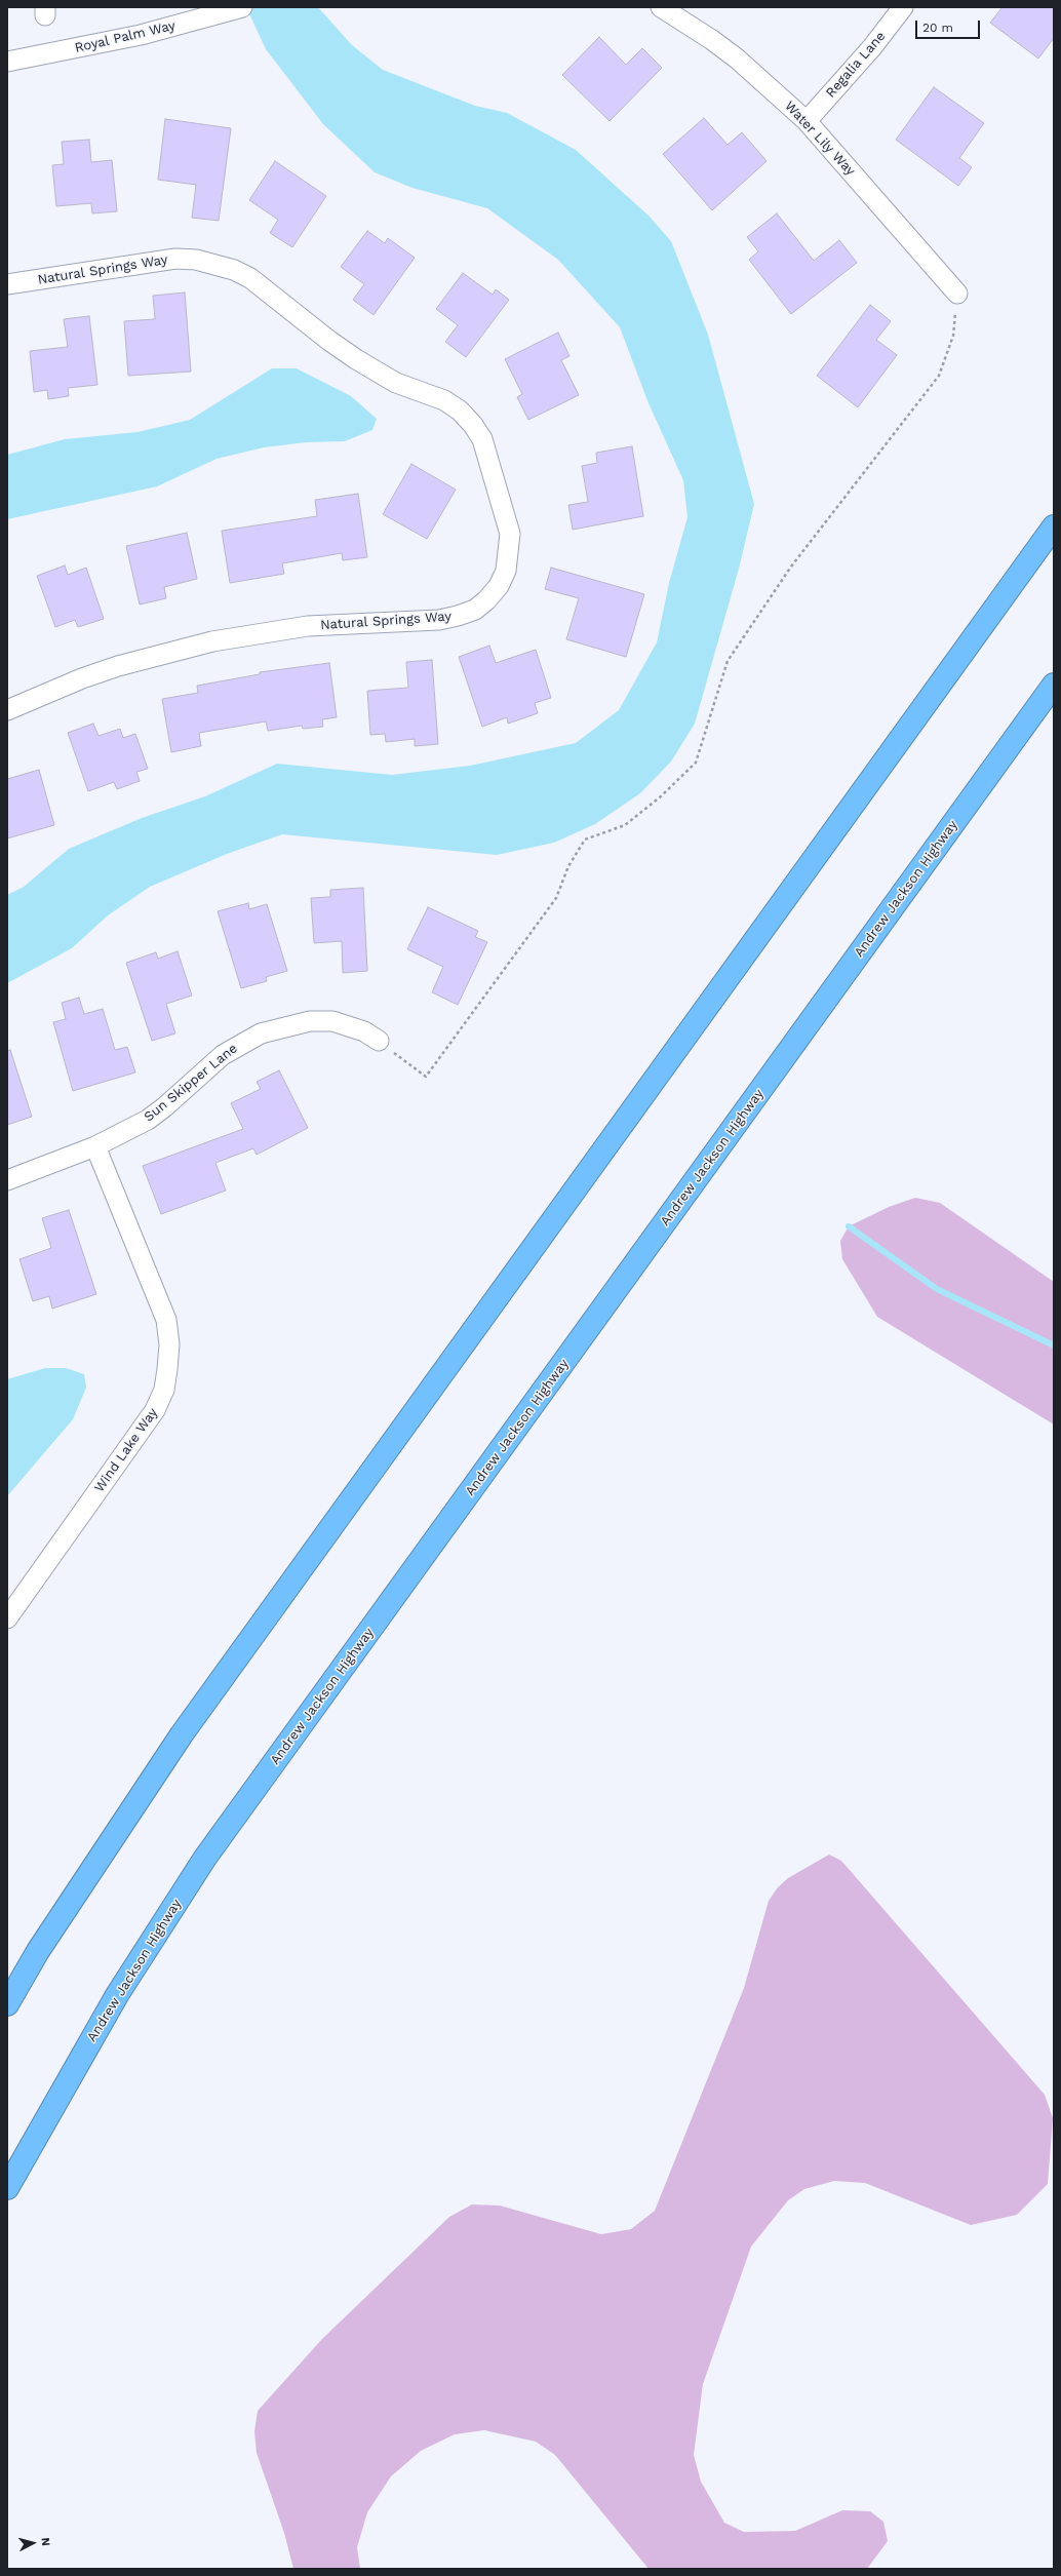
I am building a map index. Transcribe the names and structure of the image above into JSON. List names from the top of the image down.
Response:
{
  "streets": {
    "highway": ["Andrew Jackson Highway"],
    "street": [
      "Royal Palm Way",
      "Regalia Lane",
      "Water Lily Way",
      "Natural Springs Way",
      "Sun Skipper Lane",
      "Wind Lake Way"
    ]
  },
  "crossings": [
    ["Regalia Lane", "Water Lily Way"],
    ["Sun Skipper Lane", "Wind Lake Way"]
  ],
  "scale_bar": "20 m",
  "north": "right"
}
